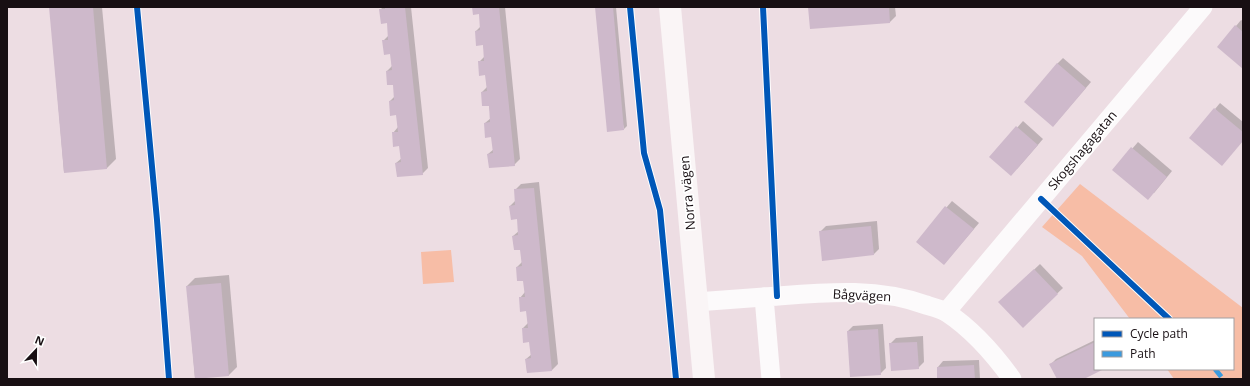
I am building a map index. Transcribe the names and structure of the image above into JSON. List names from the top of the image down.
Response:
{
  "streets": {
    "street": ["Skogshagagatan", "Norra vägen", "Bågvägen"]
  },
  "crossings": [
    ["Skogshagagatan", "Bågvägen"],
    ["Norra vägen", "Bågvägen"]
  ],
  "legend": ["Cycle path", "Path"],
  "north": "top"
}
